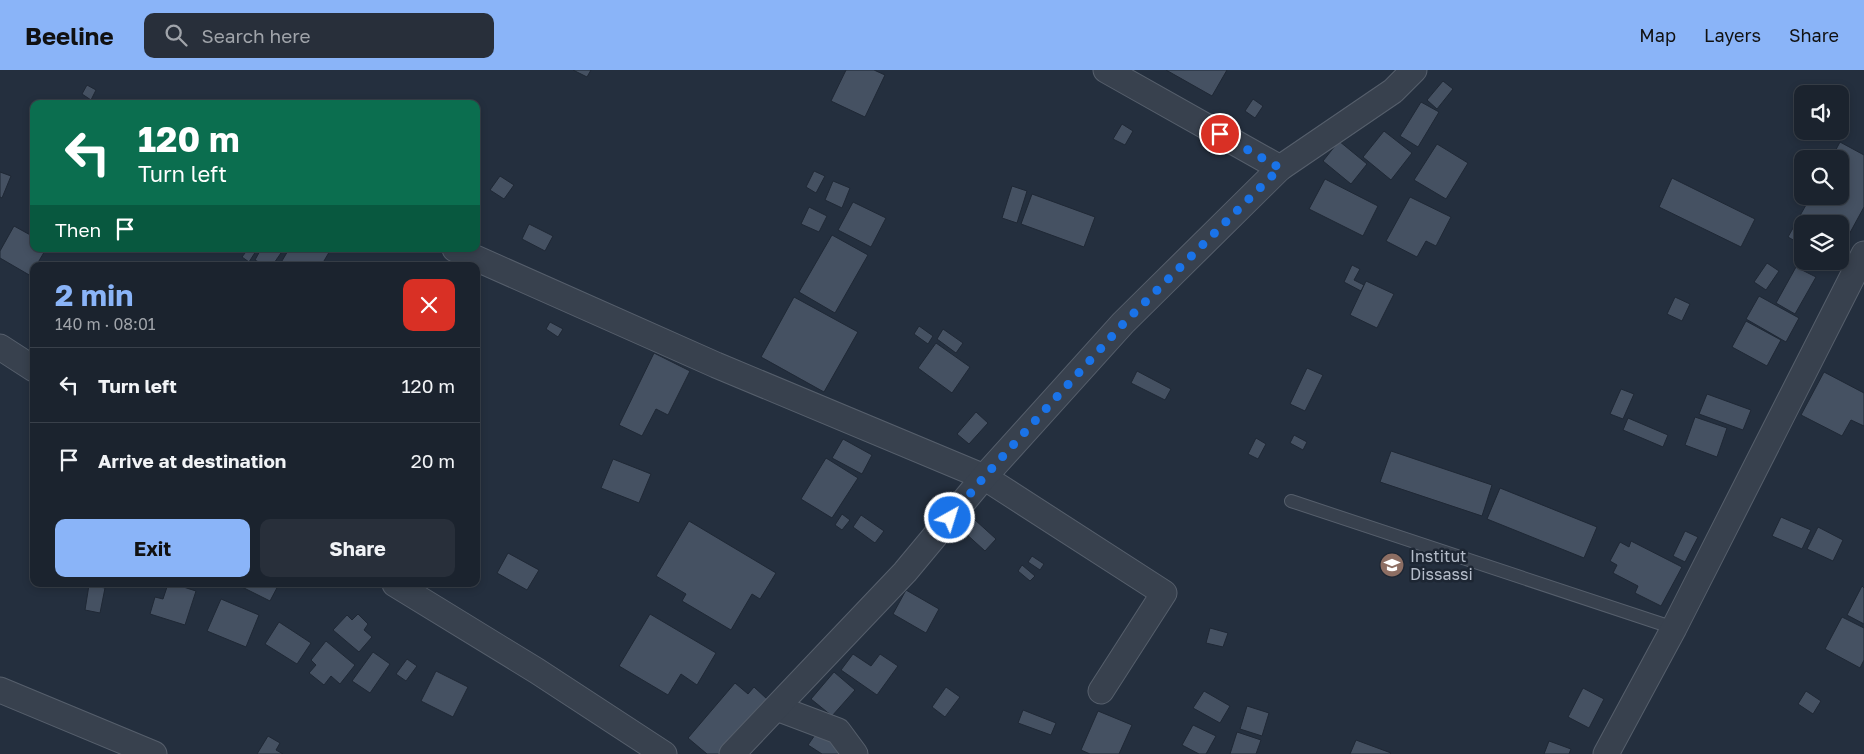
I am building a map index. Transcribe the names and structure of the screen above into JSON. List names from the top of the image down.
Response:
{
  "places": {
    "school or university": ["Institut Dissassi"]
  },
  "page": {
    "header": "Beeline",
    "search": "Search here",
    "nav": ["Map", "Layers", "Share"],
    "turn": ["120 m", "Turn left"],
    "then": "Then",
    "heading": ["2 min", "140 m · 08:01"],
    "list": [
      {
        "name": "Turn left",
        "value": "120 m"
      },
      {
        "name": "Arrive at destination",
        "value": "20 m"
      }
    ],
    "buttons": ["Exit", "Share"]
  }
}
